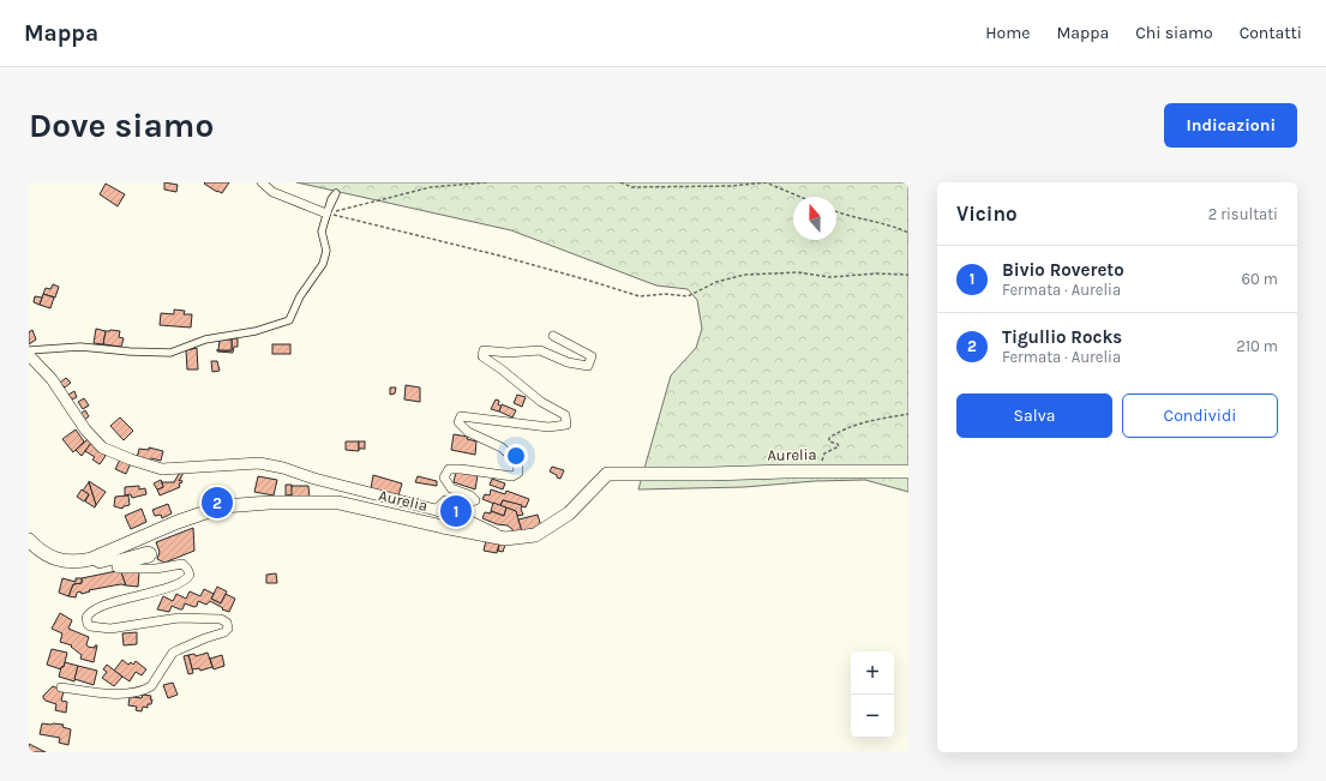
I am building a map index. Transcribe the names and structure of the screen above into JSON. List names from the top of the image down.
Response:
{
  "streets": {
    "main road": ["Aurelia"]
  },
  "north": "top",
  "page": {
    "header": "Mappa",
    "nav": [
      "Home",
      "Mappa",
      "Chi siamo",
      "Contatti"
    ],
    "buttons": [
      "Indicazioni",
      ["Salva", "Condividi"]
    ],
    "title": "Dove siamo",
    "heading": ["Vicino", "2 risultati"],
    "list": [
      {
        "mark": "1",
        "name": "Bivio Rovereto",
        "note": "Fermata · Aurelia",
        "value": "60 m"
      },
      {
        "mark": "2",
        "name": "Tigullio Rocks",
        "note": "Fermata · Aurelia",
        "value": "210 m"
      }
    ],
    "pins": ["2", "1"],
    "map_buttons": ["+", "−"]
  }
}
